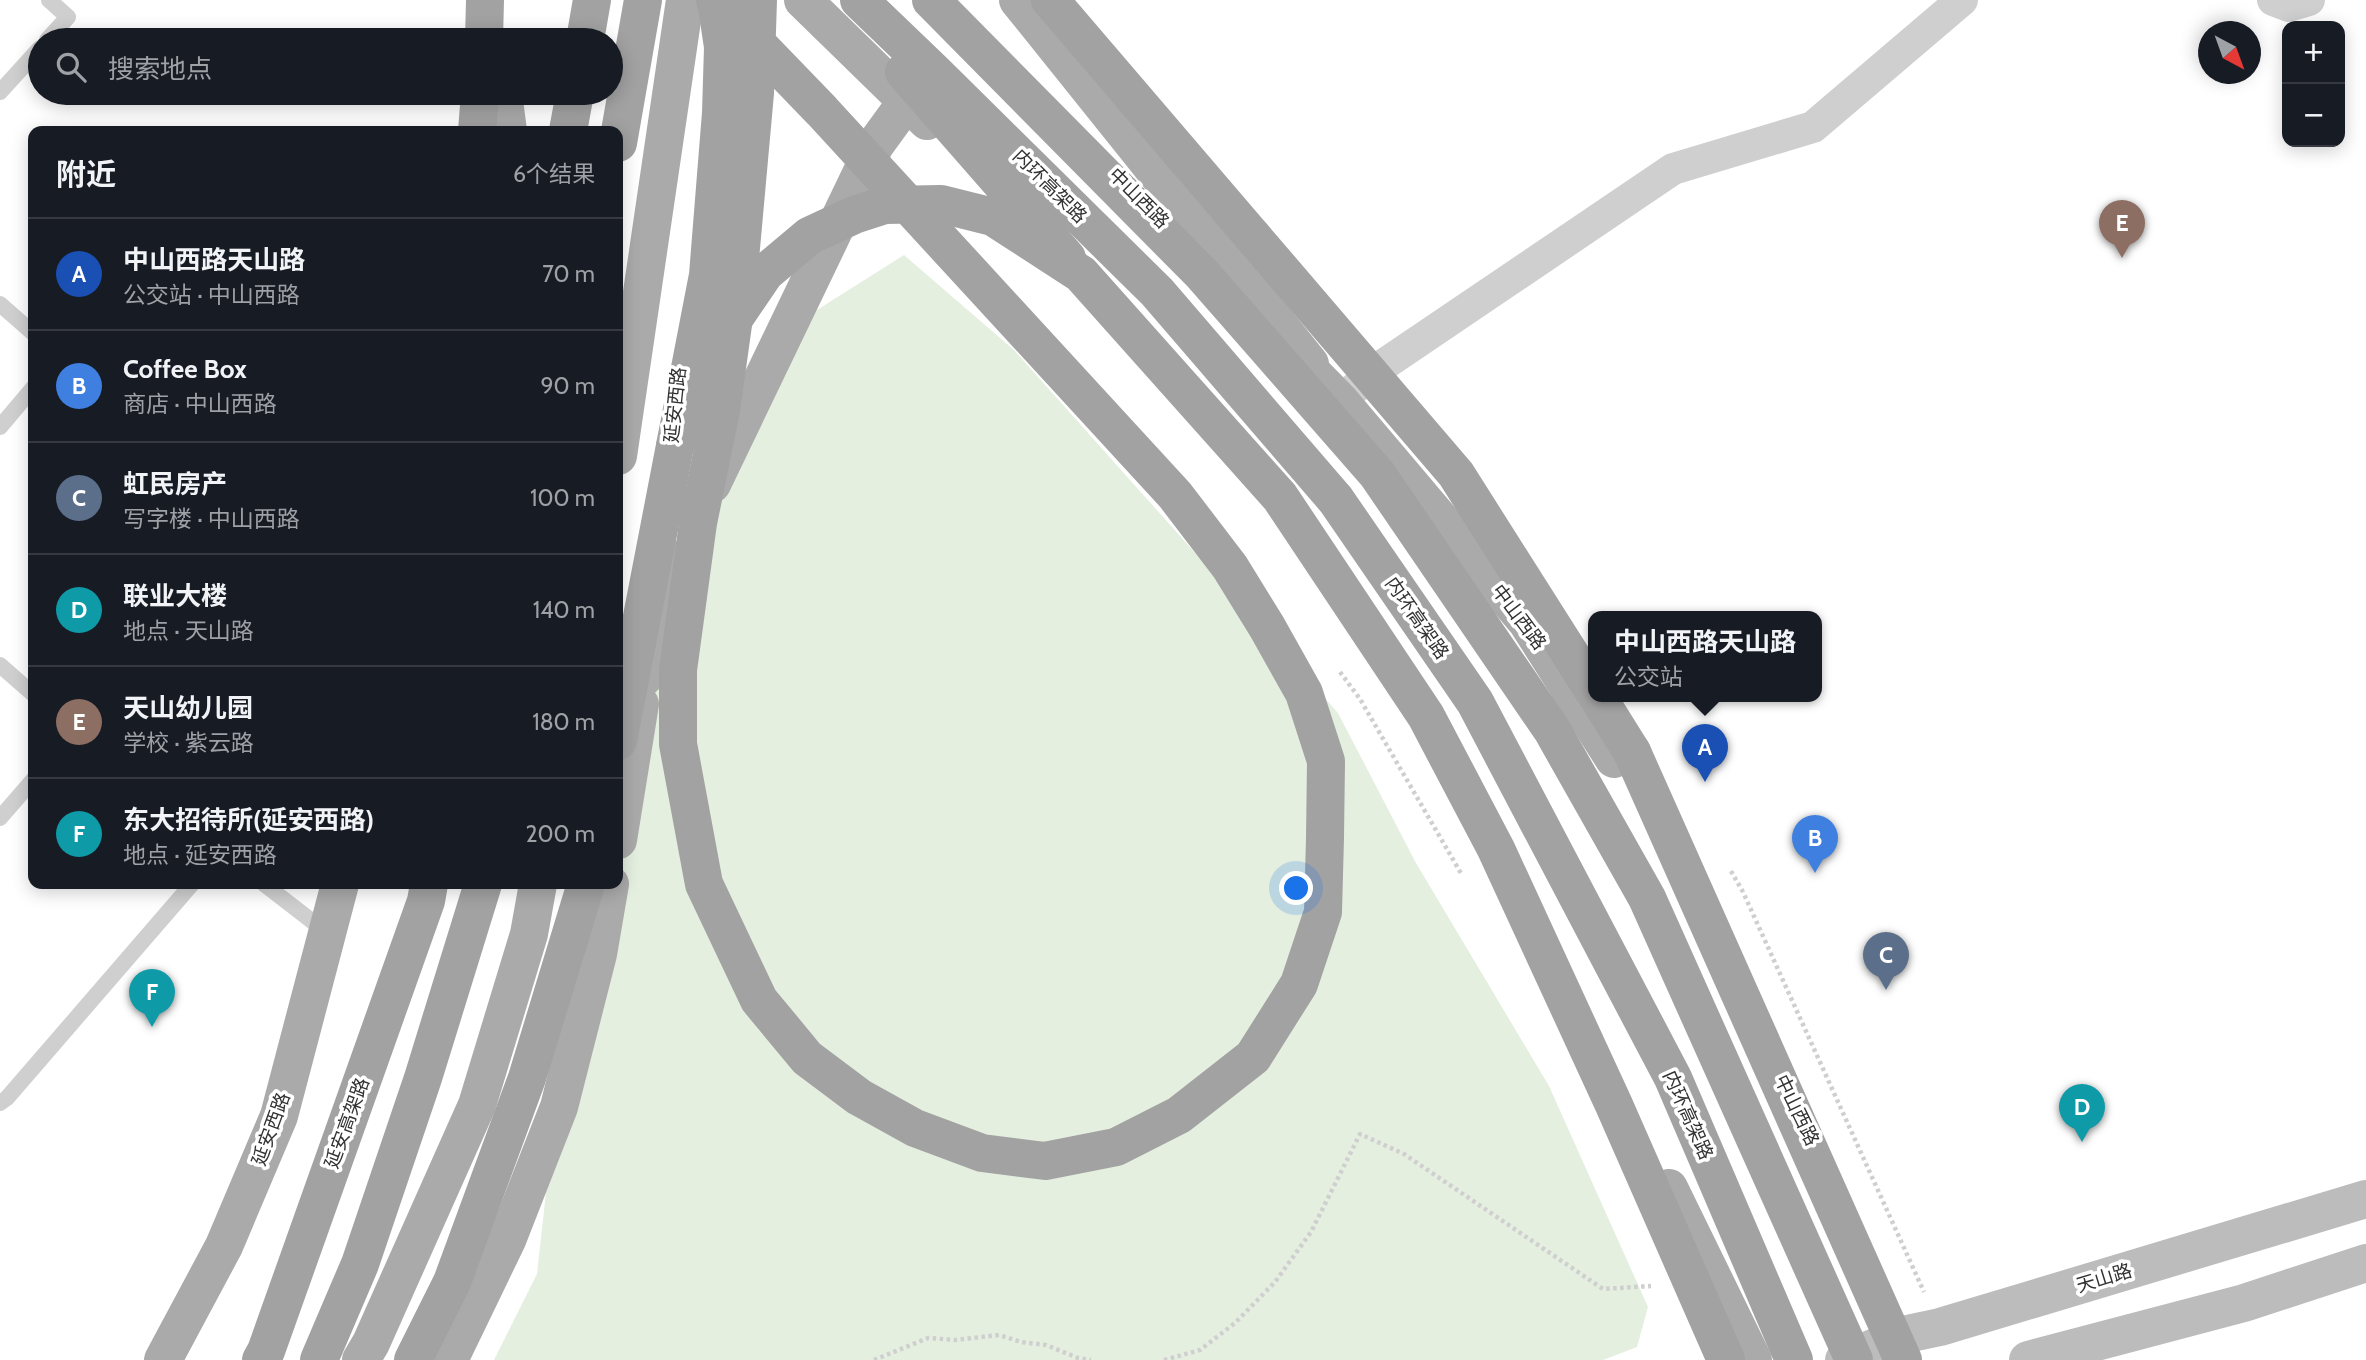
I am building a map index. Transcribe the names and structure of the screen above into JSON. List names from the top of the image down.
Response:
{
  "streets": {
    "highway": ["内环高架路", "延安高架路"],
    "main road": ["中山西路", "延安西路", "天山路"]
  },
  "crossings": [
    ["中山西路", "天山路"]
  ],
  "north": "bottom right",
  "page": {
    "map_buttons": ["+", "−"],
    "search": "搜索地点",
    "heading": ["附近", "6个结果"],
    "pins": [
      "E",
      "A",
      "B",
      "C",
      "F",
      "D"
    ],
    "list": [
      {
        "mark": "A",
        "name": "中山西路天山路",
        "note": "公交站 · 中山西路",
        "value": "70 m"
      },
      {
        "mark": "B",
        "name": "Coffee Box",
        "note": "商店 · 中山西路",
        "value": "90 m"
      },
      {
        "mark": "C",
        "name": "虹民房产",
        "note": "写字楼 · 中山西路",
        "value": "100 m"
      },
      {
        "mark": "D",
        "name": "联业大楼",
        "note": "地点 · 天山路",
        "value": "140 m"
      },
      {
        "mark": "E",
        "name": "天山幼儿园",
        "note": "学校 · 紫云路",
        "value": "180 m"
      },
      {
        "mark": "F",
        "name": "东大招待所(延安西路)",
        "note": "地点 · 延安西路",
        "value": "200 m"
      }
    ],
    "popup": ["中山西路天山路", "公交站"]
  }
}
